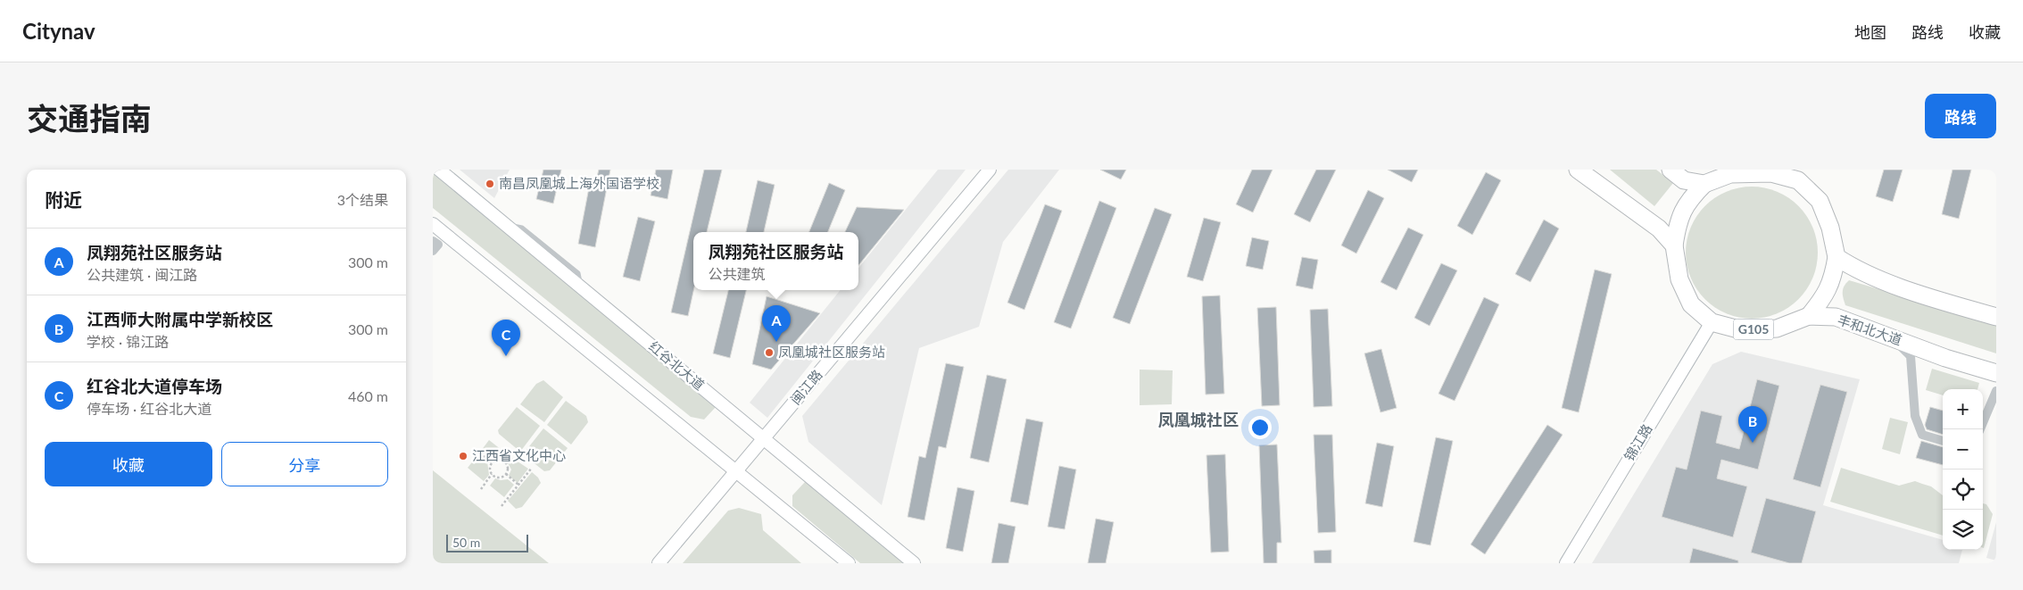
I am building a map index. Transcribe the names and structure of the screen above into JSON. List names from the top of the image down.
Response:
{
  "streets": {
    "highway": ["G105", "丰和北大道"],
    "main road": ["红谷北大道", "闽江路", "锦江路"]
  },
  "crossings": [
    ["丰和北大道", "锦江路"],
    ["红谷北大道", "闽江路"]
  ],
  "districts": ["凤凰城社区"],
  "places": ["南昌凤凰城上海外国语学校", "凤凰城社区服务站", "江西省文化中心"],
  "scale_bar": "50 m",
  "page": {
    "header": "Citynav",
    "nav": ["地图", "路线", "收藏"],
    "title": "交通指南",
    "buttons": [
      "路线",
      ["收藏", "分享"]
    ],
    "heading": ["附近", "3个结果"],
    "list": [
      {
        "mark": "A",
        "name": "凤翔苑社区服务站",
        "note": "公共建筑 · 闽江路",
        "value": "300 m"
      },
      {
        "mark": "B",
        "name": "江西师大附属中学新校区",
        "note": "学校 · 锦江路",
        "value": "300 m"
      },
      {
        "mark": "C",
        "name": "红谷北大道停车场",
        "note": "停车场 · 红谷北大道",
        "value": "460 m"
      }
    ],
    "popup": ["凤翔苑社区服务站", "公共建筑"],
    "pins": ["A", "C", "B"],
    "map_buttons": ["+", "−"],
    "scale": "50 m"
  }
}
